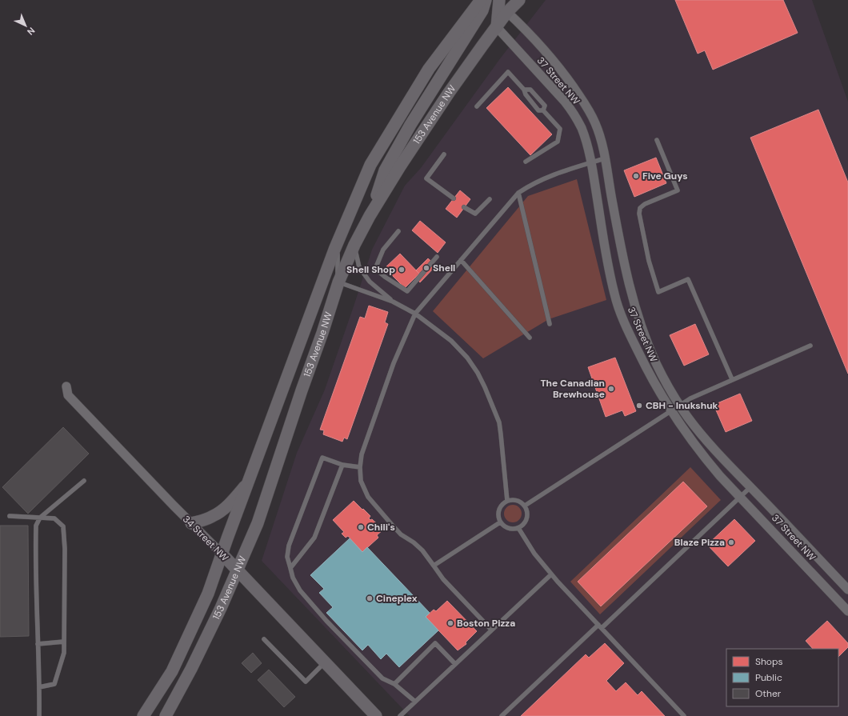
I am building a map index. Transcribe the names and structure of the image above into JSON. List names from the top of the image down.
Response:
{
  "streets": {
    "main road": ["153 Avenue NW", "34 Street NW"],
    "street": ["37 Street NW"]
  },
  "crossings": [
    ["37 Street NW", "153 Avenue NW"],
    ["153 Avenue NW", "34 Street NW"]
  ],
  "places": [
    "Five Guys",
    "Shell",
    "Shell Shop",
    "The Canadian Brewhouse",
    "CBH - Inukshuk",
    "Chili's",
    "Blaze Pizza",
    "Cineplex",
    "Boston Pizza"
  ],
  "legend": ["Shops", "Public", "Other"],
  "north": "bottom right"
}
